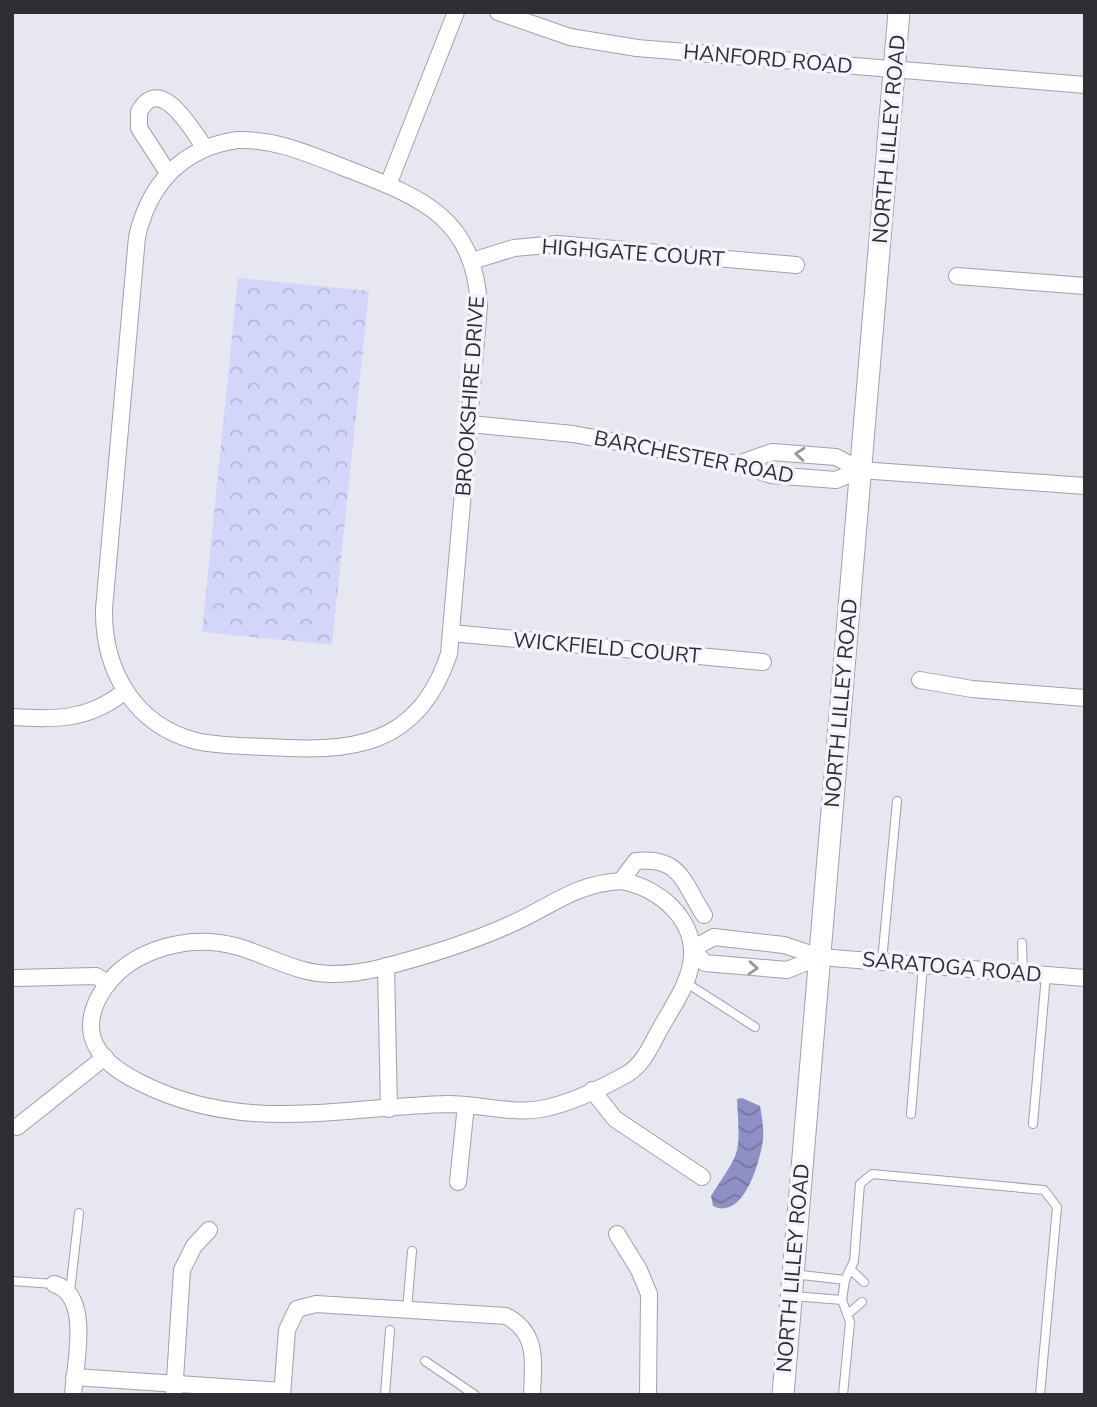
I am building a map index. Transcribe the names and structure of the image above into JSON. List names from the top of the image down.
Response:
{
  "streets": {
    "street": [
      "HANFORD ROAD",
      "NORTH LILLEY ROAD",
      "HIGHGATE COURT",
      "BROOKSHIRE DRIVE",
      "BARCHESTER ROAD",
      "WICKFIELD COURT",
      "SARATOGA ROAD"
    ]
  },
  "crossings": [
    ["HANFORD ROAD", "NORTH LILLEY ROAD"],
    ["NORTH LILLEY ROAD", "BARCHESTER ROAD"],
    ["NORTH LILLEY ROAD", "SARATOGA ROAD"],
    ["HIGHGATE COURT", "BROOKSHIRE DRIVE"],
    ["BROOKSHIRE DRIVE", "BARCHESTER ROAD"],
    ["BROOKSHIRE DRIVE", "WICKFIELD COURT"]
  ]
}
